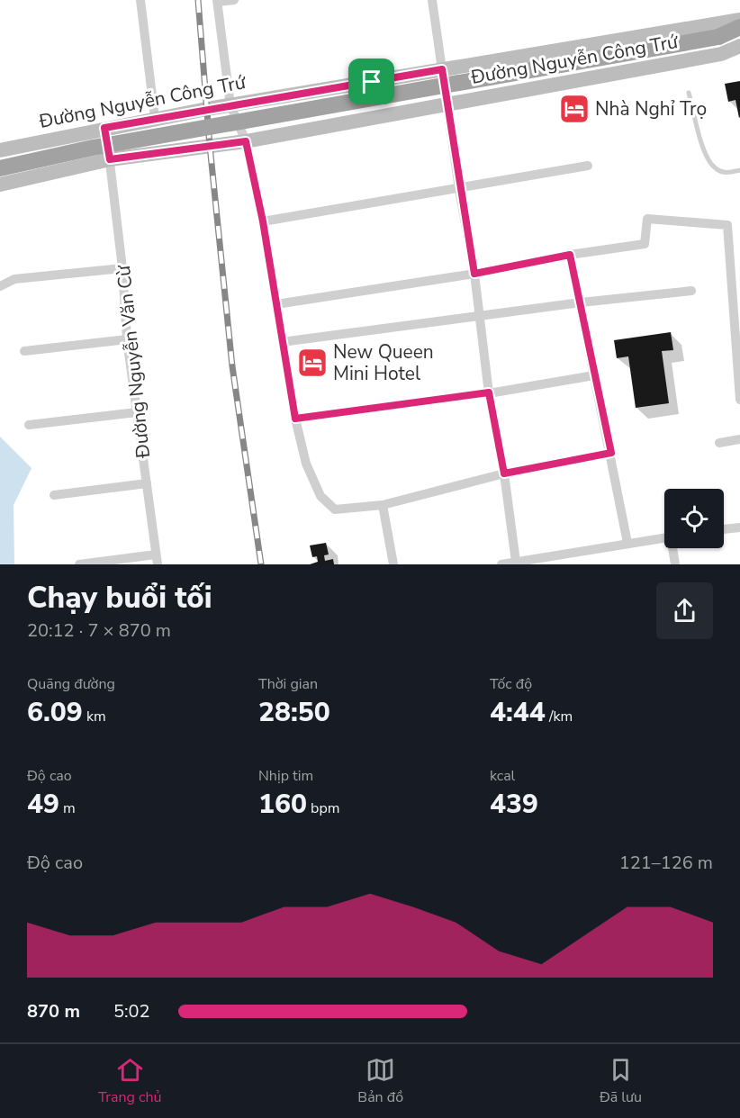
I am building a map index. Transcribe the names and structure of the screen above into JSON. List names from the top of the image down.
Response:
{
  "streets": {
    "main road": ["Đường Nguyễn Công Trứ"],
    "street": ["Đường Nguyễn Văn Cừ"]
  },
  "crossings": [
    ["Đường Nguyễn Công Trứ", "Đường Nguyễn Văn Cừ"]
  ],
  "places": {
    "hotel": ["Nhà Nghỉ Trọ", "New Queen Mini Hotel"]
  },
  "page": {
    "heading": ["Chạy buổi tối", "20:12 · 7 × 870 m"],
    "stats": [
      ["Quãng đường", "6.09 km"],
      ["Thời gian", "28:50"],
      ["Tốc độ", "4:44 /km"],
      ["Độ cao", "49 m"],
      ["Nhịp tim", "160 bpm"],
      ["kcal", "439"]
    ],
    "chart": ["Độ cao", "121–126 m"],
    "list": [
      {
        "name": "870 m",
        "note": "5:02"
      }
    ],
    "tabs": ["Trang chủ", "Bản đồ", "Đã lưu"]
  }
}
